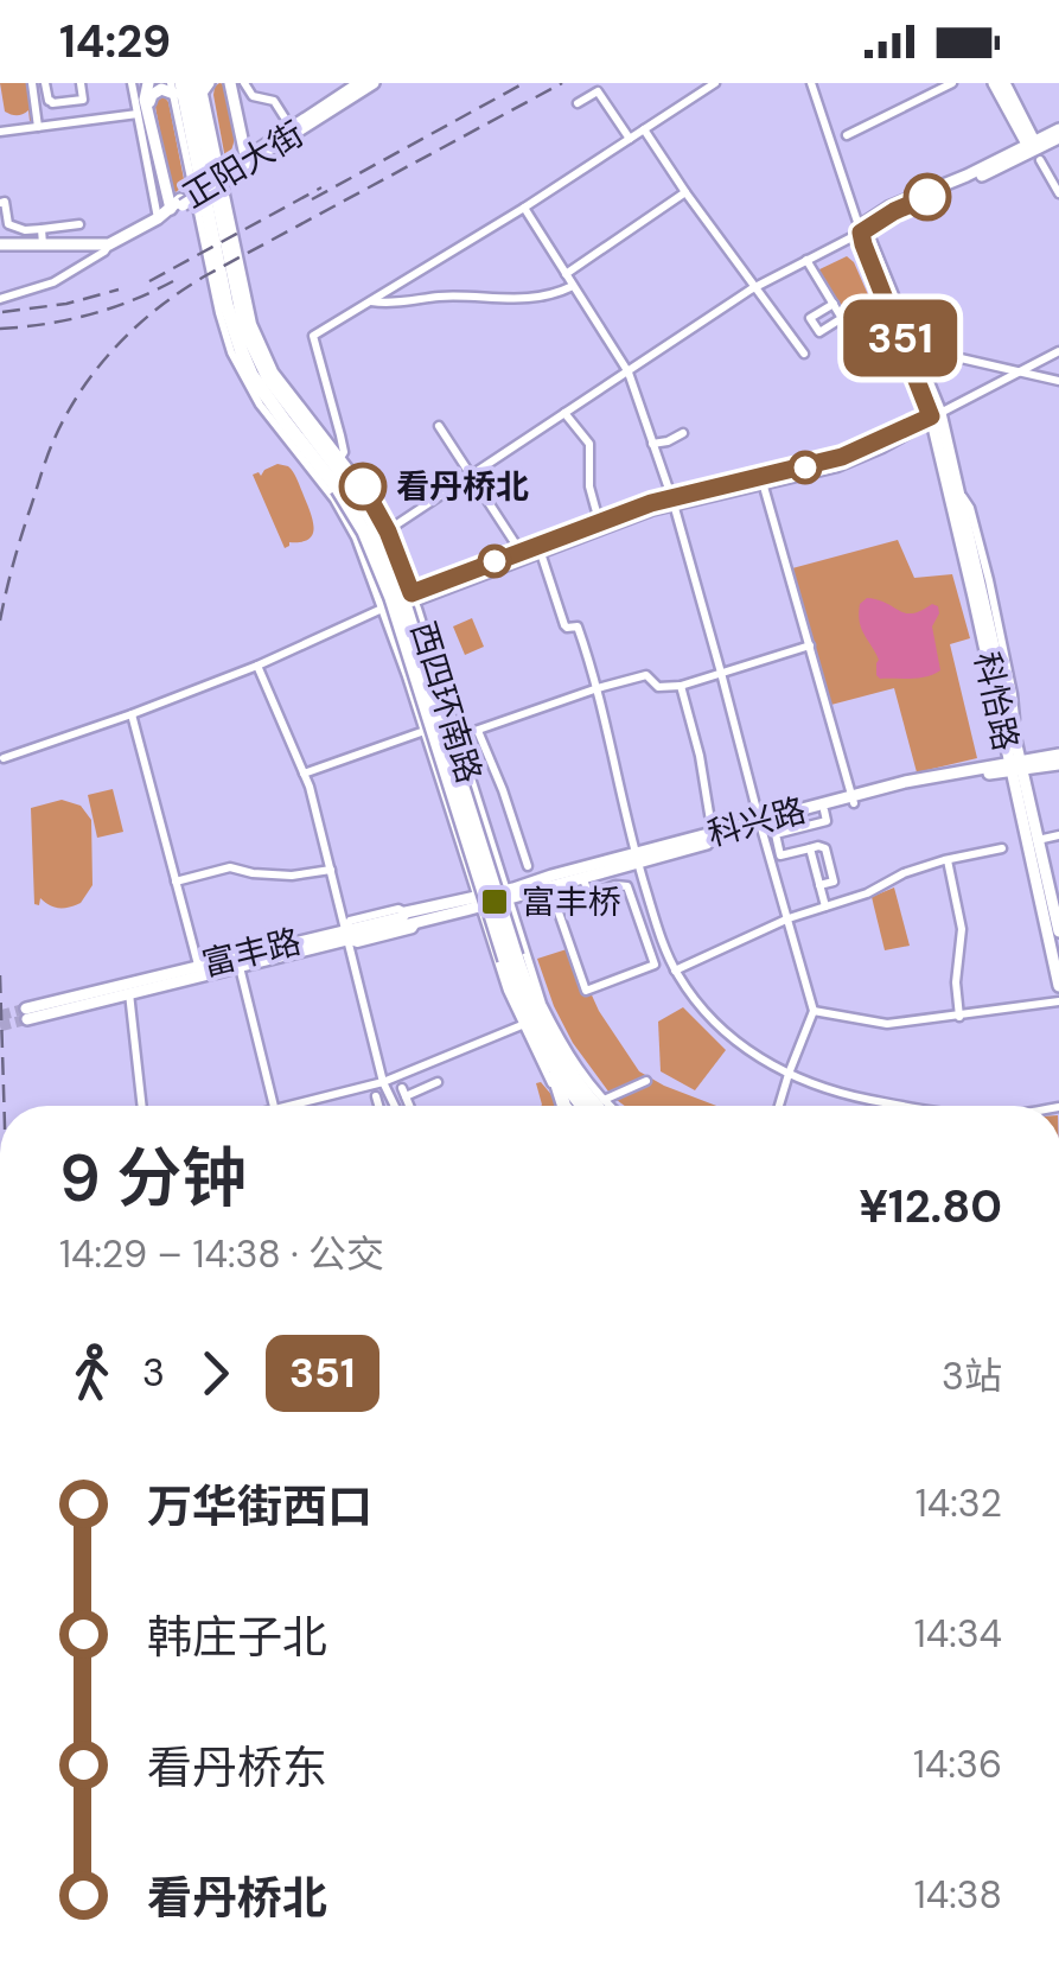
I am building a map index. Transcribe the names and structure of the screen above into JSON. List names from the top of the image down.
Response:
{
  "streets": {
    "highway": ["西四环南路"],
    "main road": [
      "正阳大街",
      "科怡路",
      "科兴路",
      "富丰路"
    ]
  },
  "crossings": [
    ["科怡路", "科兴路"],
    ["西四环南路", "科兴路"],
    ["西四环南路", "富丰路"]
  ],
  "places": {
    "other": ["看丹桥北"],
    "transit": ["富丰桥"]
  },
  "lines": ["bus line 351"],
  "page": {
    "status": "14:29",
    "on_map": "351",
    "heading": ["9 分钟", "14:29 – 14:38 · 公交", "¥12.80"],
    "legs": ["3", "351", "3站"],
    "list": [
      {
        "name": "万华街西口",
        "value": "14:32"
      },
      {
        "name": "韩庄子北",
        "value": "14:34"
      },
      {
        "name": "看丹桥东",
        "value": "14:36"
      },
      {
        "name": "看丹桥北",
        "value": "14:38"
      }
    ]
  }
}
